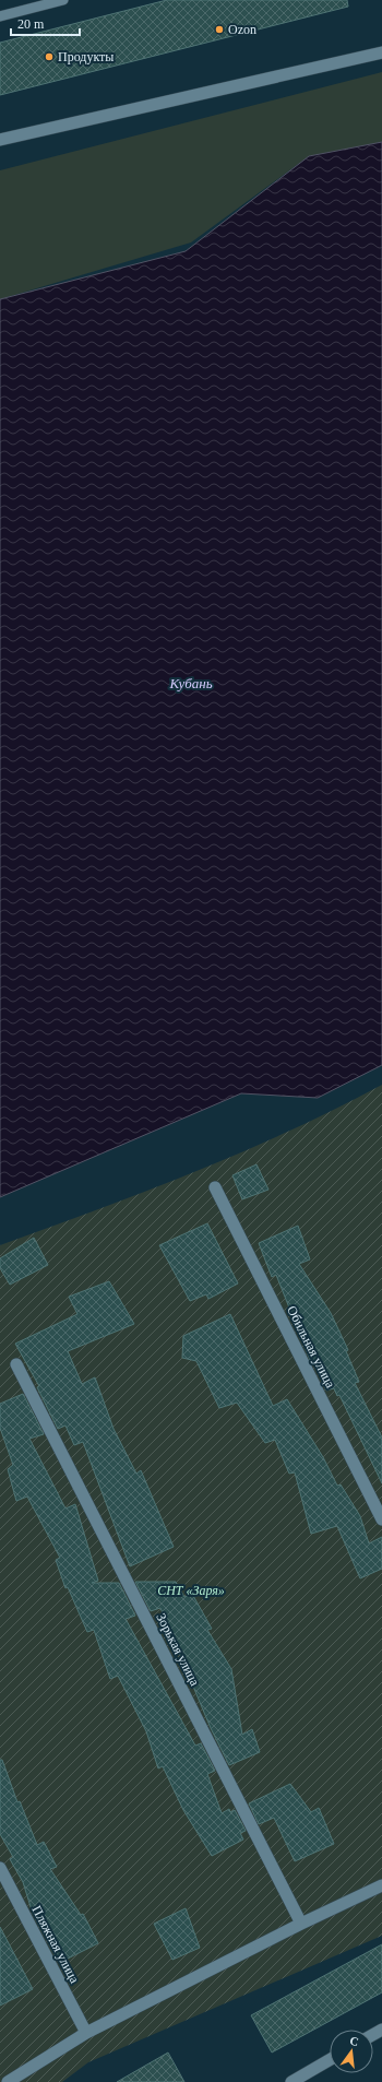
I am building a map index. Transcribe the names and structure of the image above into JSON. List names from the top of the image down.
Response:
{
  "streets": {
    "street": ["Обильная улица", "Зорькая улица", "Пляжная улица"]
  },
  "water": ["Кубань"],
  "parks": ["СНТ «Заря»"],
  "places": ["Ozon", "Продукты"],
  "scale_bar": "20 m",
  "north": "top"
}
